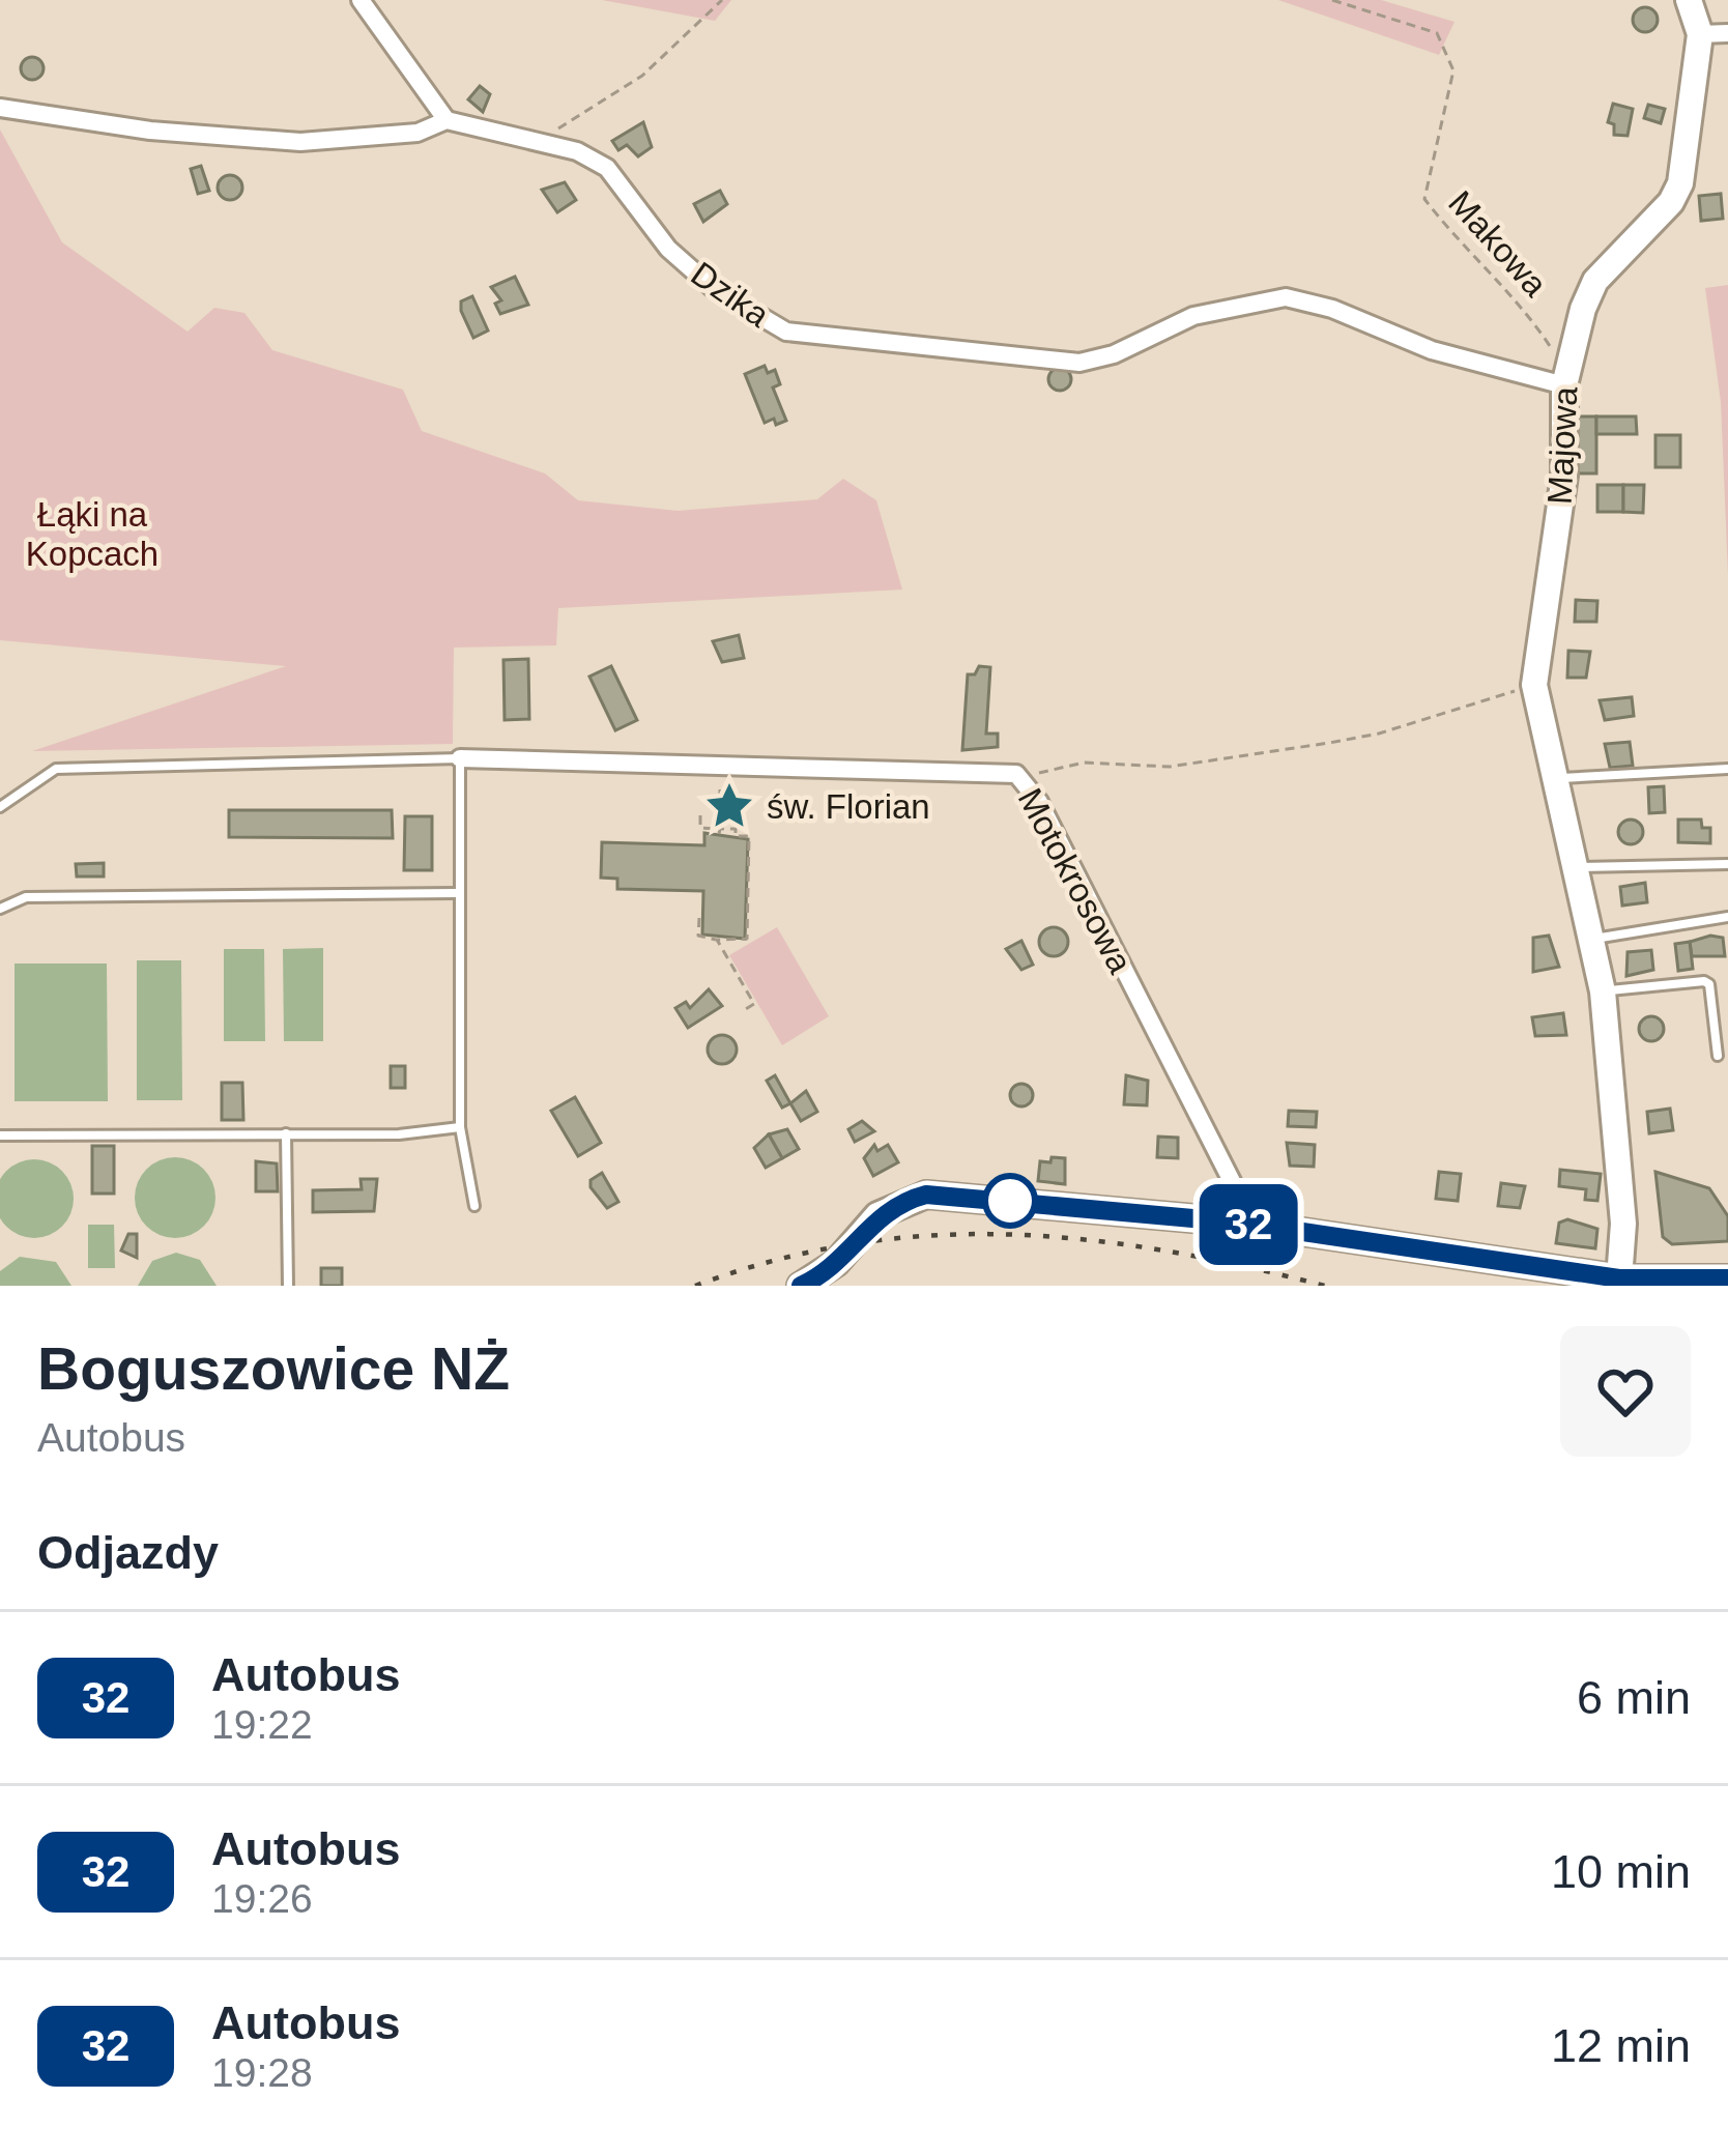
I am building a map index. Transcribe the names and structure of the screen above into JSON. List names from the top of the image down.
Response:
{
  "streets": {
    "street": ["Dzika", "Majowa", "Motokrosowa"],
    "path": ["Makowa"]
  },
  "crossings": [
    ["Makowa", "Dzika"],
    ["Makowa", "Majowa"],
    ["Dzika", "Majowa"]
  ],
  "parks": ["Łąki na Kopcach"],
  "places": {
    "place": ["św. Florian"]
  },
  "lines": ["bus line 32"],
  "page": {
    "on_map": "32",
    "heading": [
      ["Boguszowice NŻ", "Autobus"],
      "Odjazdy"
    ],
    "list": [
      {
        "mark": "32",
        "name": "Autobus",
        "note": "19:22",
        "value": "6 min"
      },
      {
        "mark": "32",
        "name": "Autobus",
        "note": "19:26",
        "value": "10 min"
      },
      {
        "mark": "32",
        "name": "Autobus",
        "note": "19:28",
        "value": "12 min"
      }
    ]
  }
}
